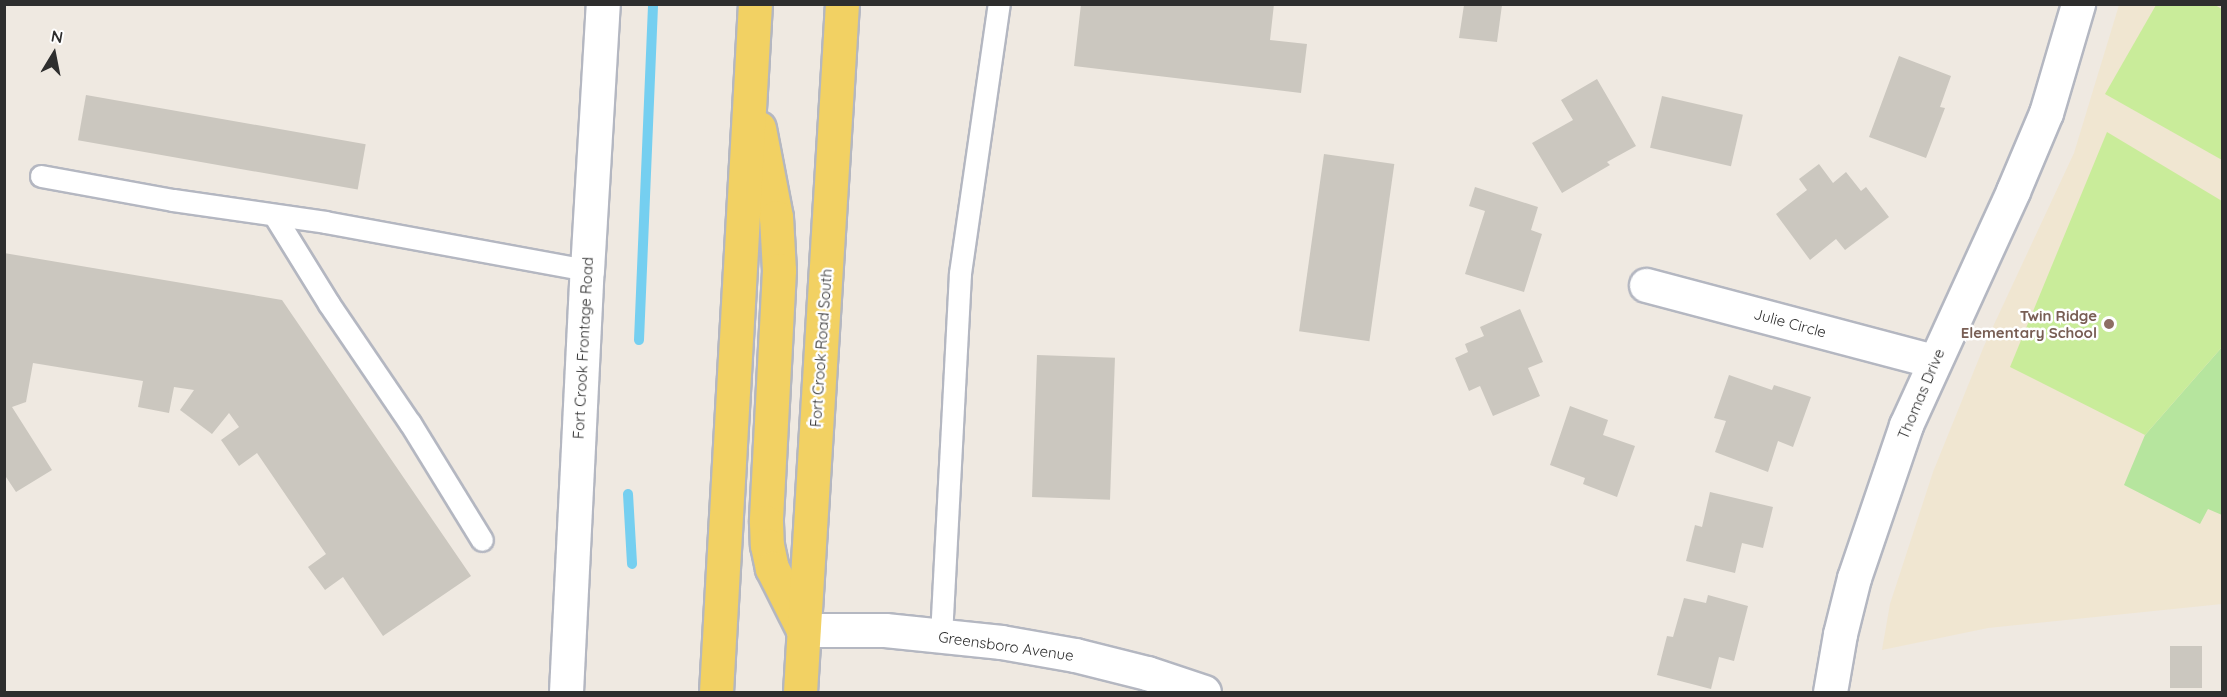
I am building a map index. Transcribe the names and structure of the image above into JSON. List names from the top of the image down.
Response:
{
  "streets": {
    "main road": ["Fort Crook Road South"],
    "street": [
      "Julie Circle",
      "Fort Crook Frontage Road",
      "Thomas Drive",
      "Greensboro Avenue"
    ]
  },
  "crossings": [
    ["Julie Circle", "Thomas Drive"],
    ["Fort Crook Road South", "Greensboro Avenue"]
  ],
  "places": ["Twin Ridge Elementary School"],
  "north": "top"
}
